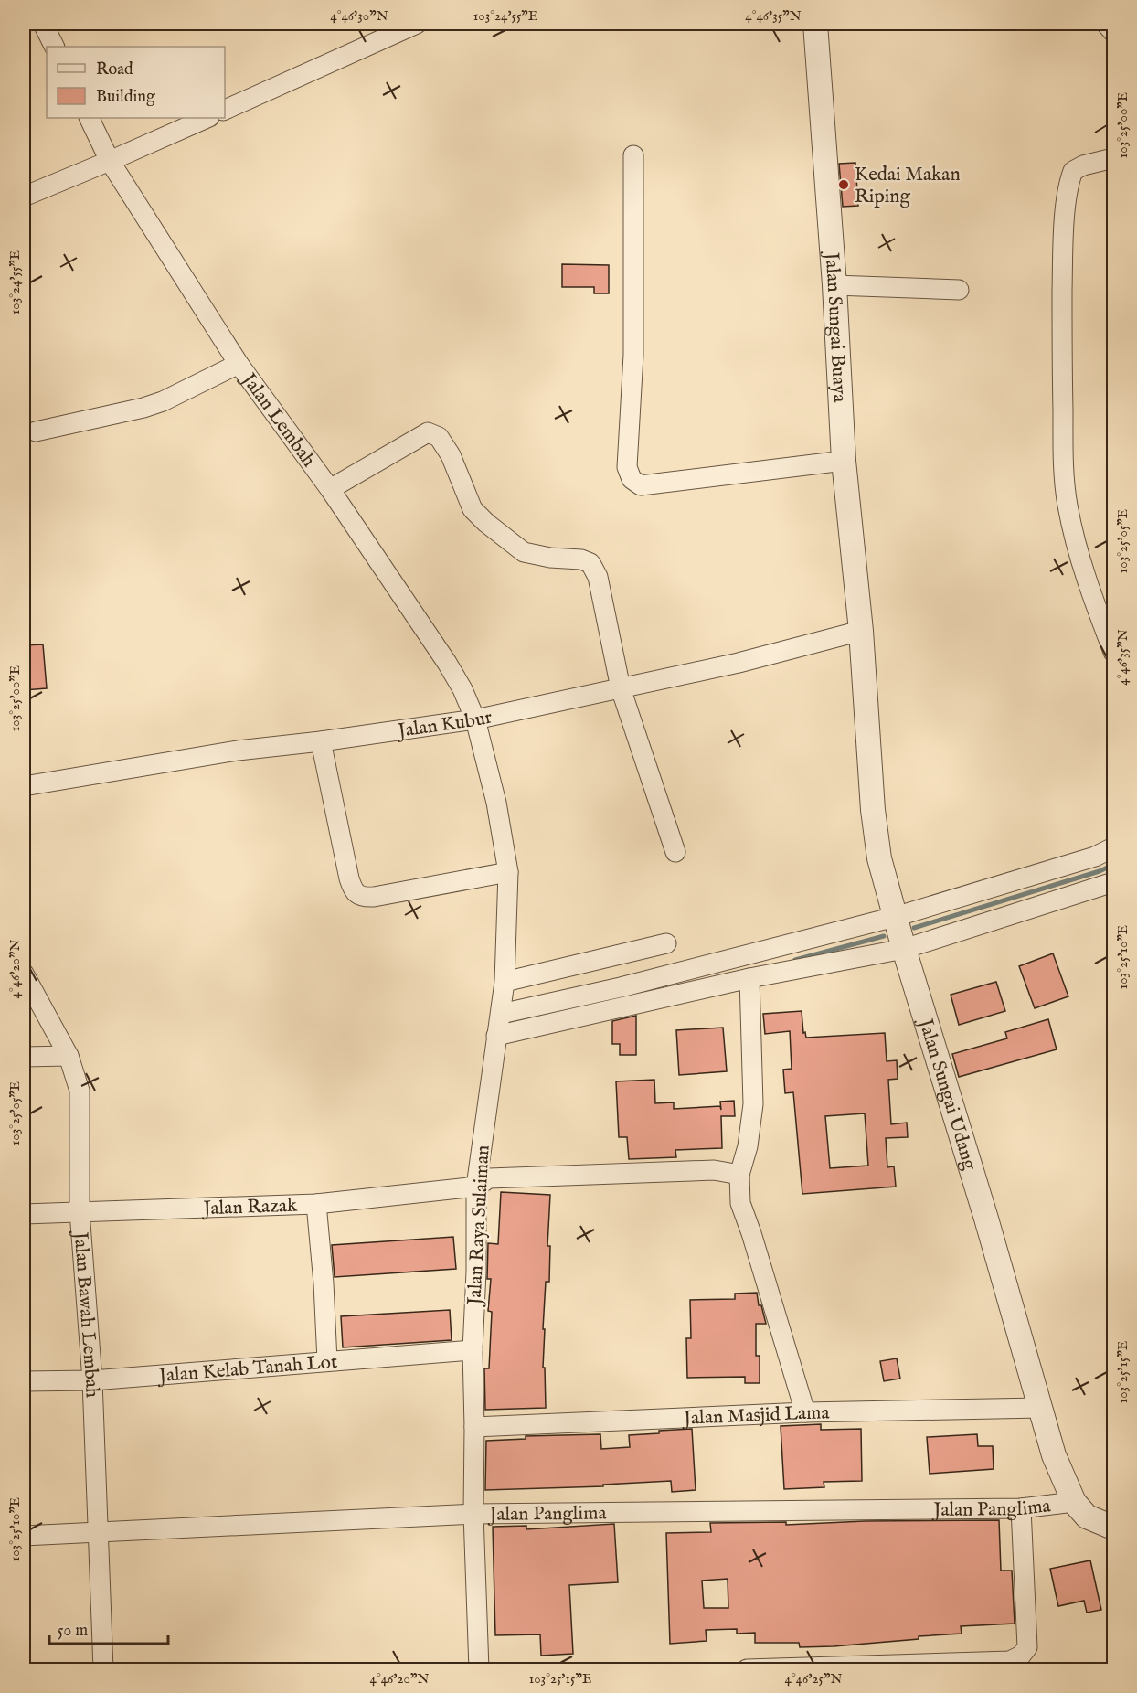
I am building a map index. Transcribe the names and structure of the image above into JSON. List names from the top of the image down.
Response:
{
  "streets": {
    "street": [
      "Jalan Sungai Buaya",
      "Jalan Lembah",
      "Jalan Kubur",
      "Jalan Sungai Udang",
      "Jalan Razak",
      "Jalan Raya Sulaiman",
      "Jalan Bawah Lembah",
      "Jalan Kelab Tanah Lot",
      "Jalan Masjid Lama",
      "Jalan Panglima"
    ]
  },
  "crossings": [
    ["Jalan Sungai Buaya", "Jalan Kubur"],
    ["Jalan Sungai Buaya", "Jalan Sungai Udang"],
    ["Jalan Lembah", "Jalan Kubur"],
    ["Jalan Lembah", "Jalan Raya Sulaiman"],
    ["Jalan Kubur", "Jalan Sungai Udang"],
    ["Jalan Kubur", "Jalan Raya Sulaiman"],
    ["Jalan Sungai Udang", "Jalan Masjid Lama"],
    ["Jalan Sungai Udang", "Jalan Panglima"],
    ["Jalan Razak", "Jalan Raya Sulaiman"],
    ["Jalan Razak", "Jalan Bawah Lembah"],
    ["Jalan Raya Sulaiman", "Jalan Kelab Tanah Lot"],
    ["Jalan Raya Sulaiman", "Jalan Masjid Lama"],
    ["Jalan Raya Sulaiman", "Jalan Panglima"],
    ["Jalan Bawah Lembah", "Jalan Kelab Tanah Lot"],
    ["Jalan Bawah Lembah", "Jalan Panglima"]
  ],
  "places": ["Kedai Makan Riping"],
  "legend": ["Road", "Building"],
  "scale_bar": "50 m",
  "coordinates": [
    "4°46'30\"N",
    "103°24'55\"E",
    "4°46'35\"N",
    "103°25'00\"E",
    "103°25'05\"E",
    "103°25'10\"E",
    "4°46'20\"N",
    "103°25'15\"E",
    "4°46'25\"N"
  ]
}
